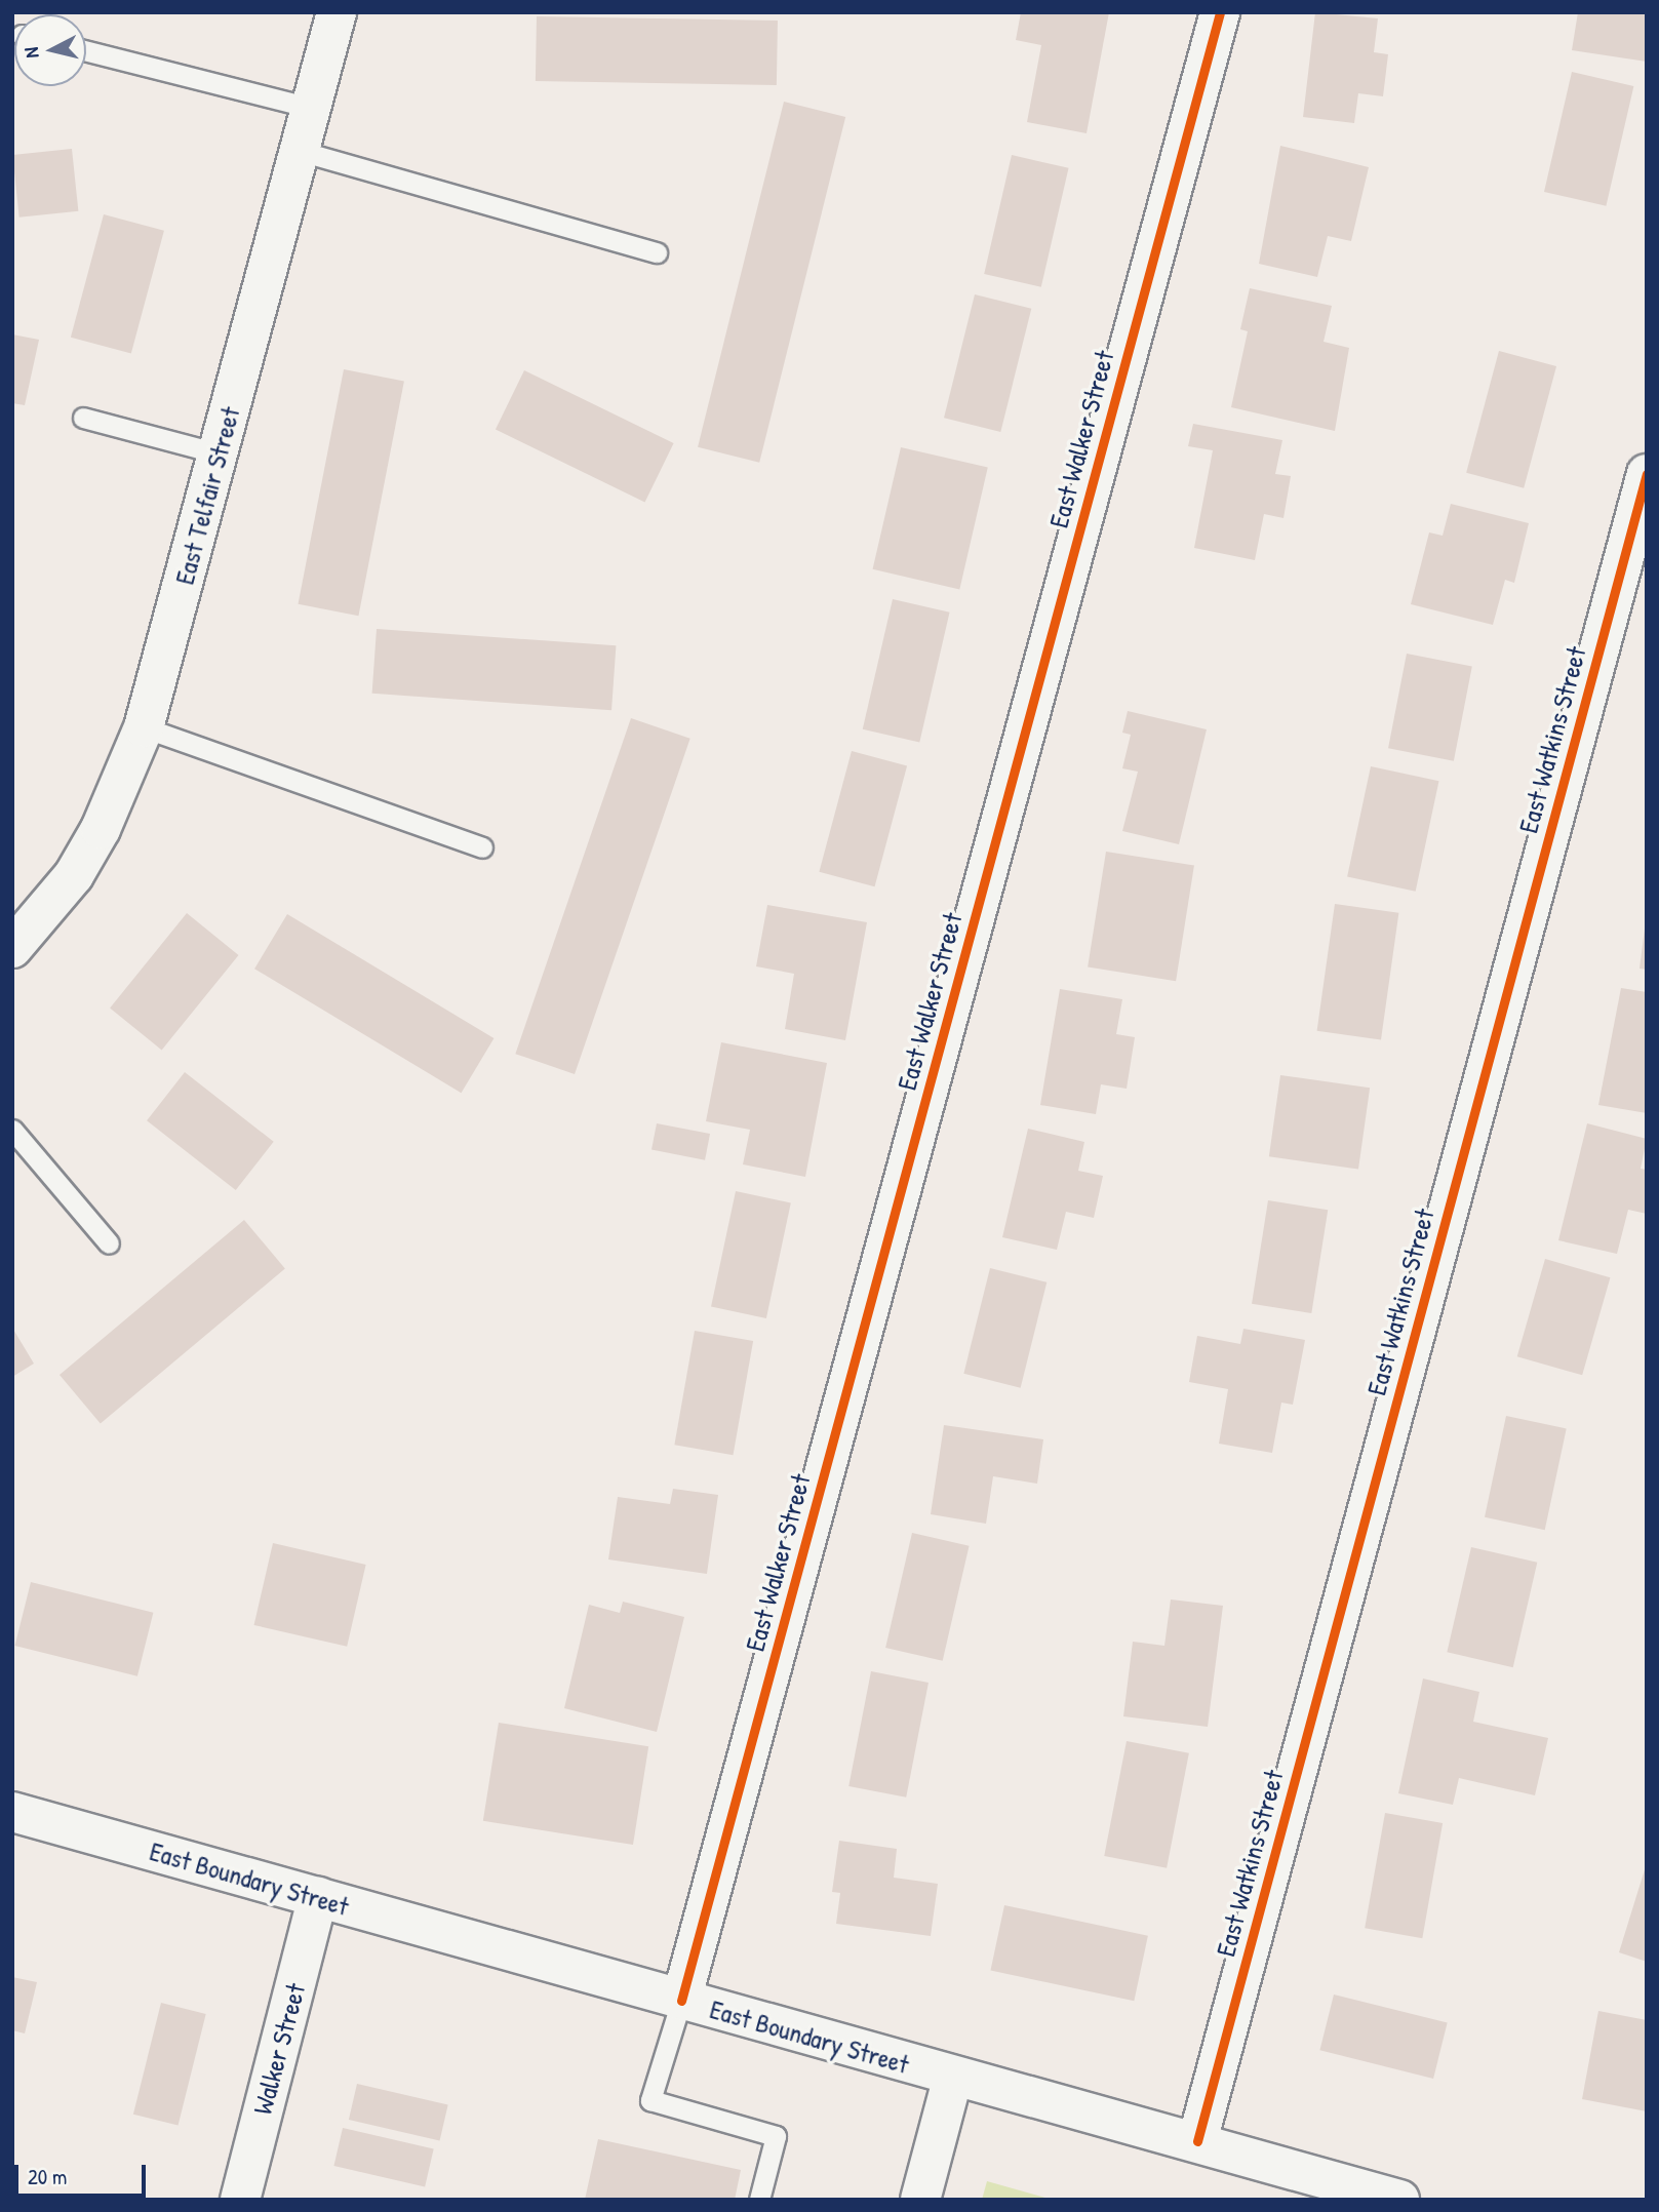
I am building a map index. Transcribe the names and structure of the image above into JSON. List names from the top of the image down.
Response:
{
  "streets": {
    "street": [
      "East Walker Street",
      "East Telfair Street",
      "East Watkins Street",
      "East Boundary Street",
      "Walker Street"
    ]
  },
  "crossings": [
    ["East Walker Street", "East Boundary Street"],
    ["East Watkins Street", "East Boundary Street"],
    ["East Boundary Street", "Walker Street"]
  ],
  "scale_bar": "20 m",
  "north": "left"
}
